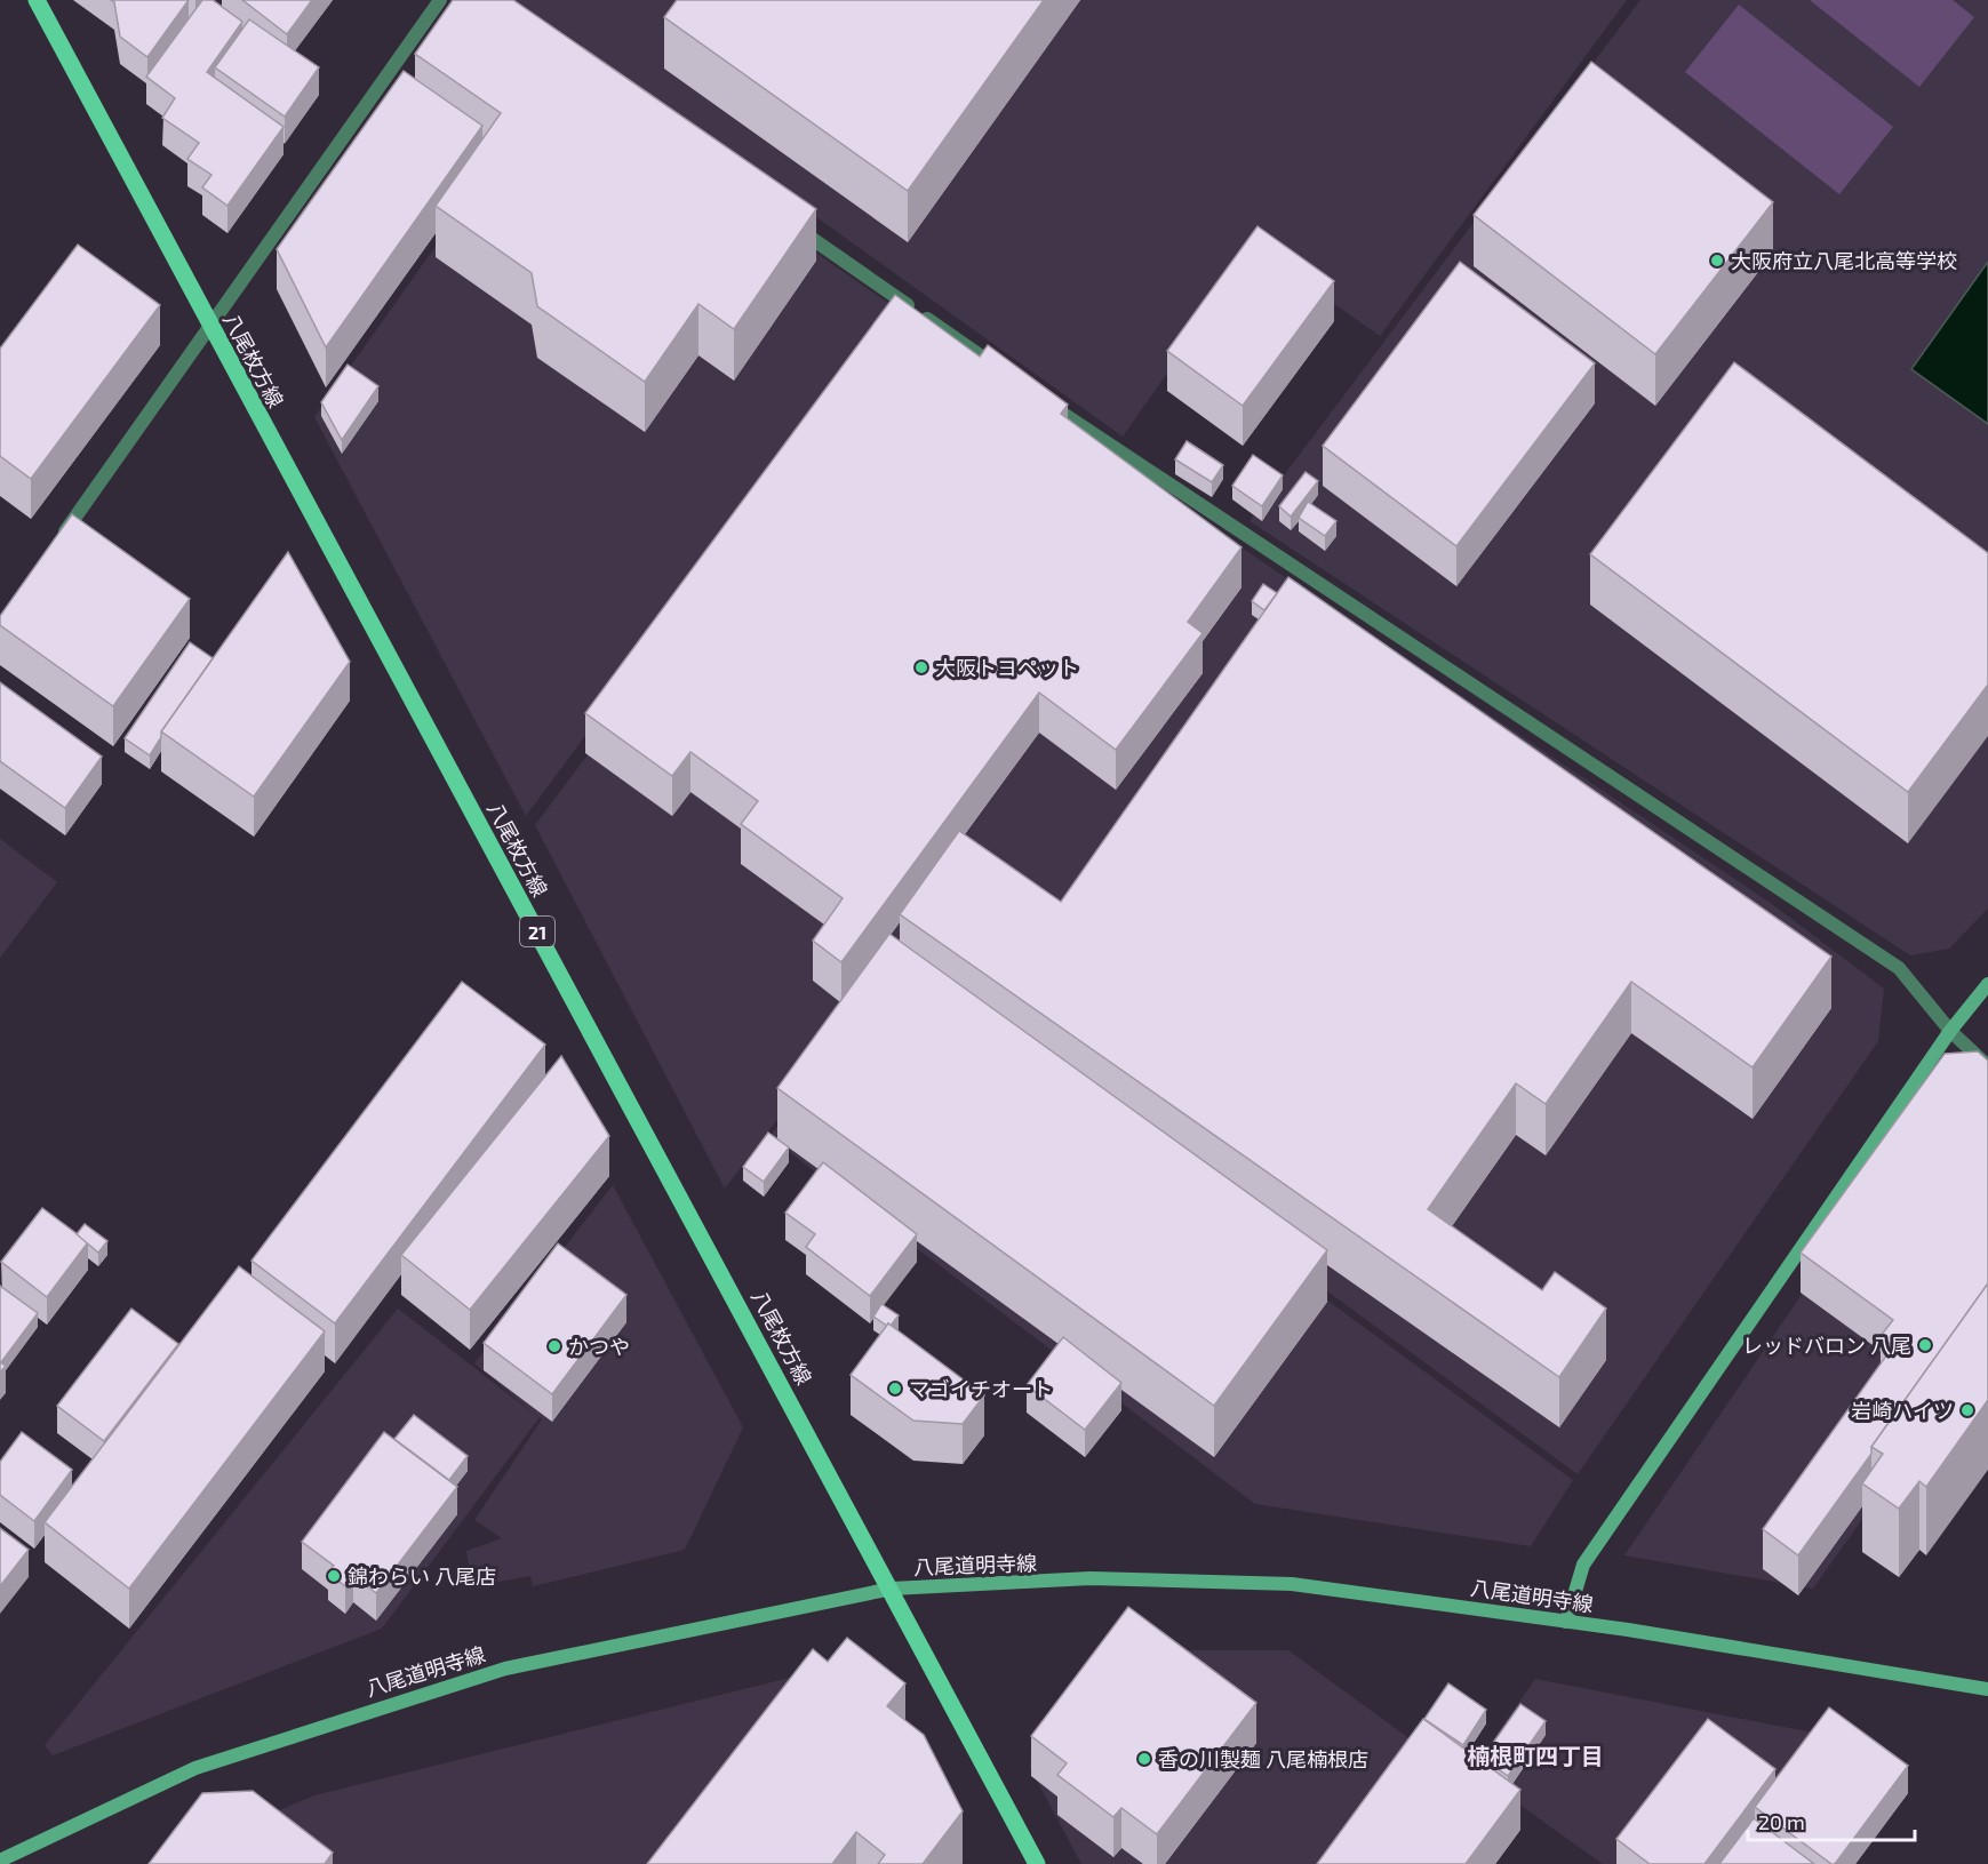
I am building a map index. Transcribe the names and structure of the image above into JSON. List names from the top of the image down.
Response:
{
  "streets": {
    "main road": ["八尾枚方線", "21", "八尾道明寺線"]
  },
  "crossings": [
    ["八尾枚方線", "八尾道明寺線"]
  ],
  "districts": ["楠根町四丁目"],
  "places": [
    "大阪府立八尾北高等学校",
    "大阪トヨペット",
    "レッドバロン 八尾",
    "かつや",
    "マゴイチオート",
    "岩崎ハイツ",
    "錦わらい 八尾店",
    "香の川製麺 八尾楠根店"
  ],
  "scale_bar": "20 m"
}
